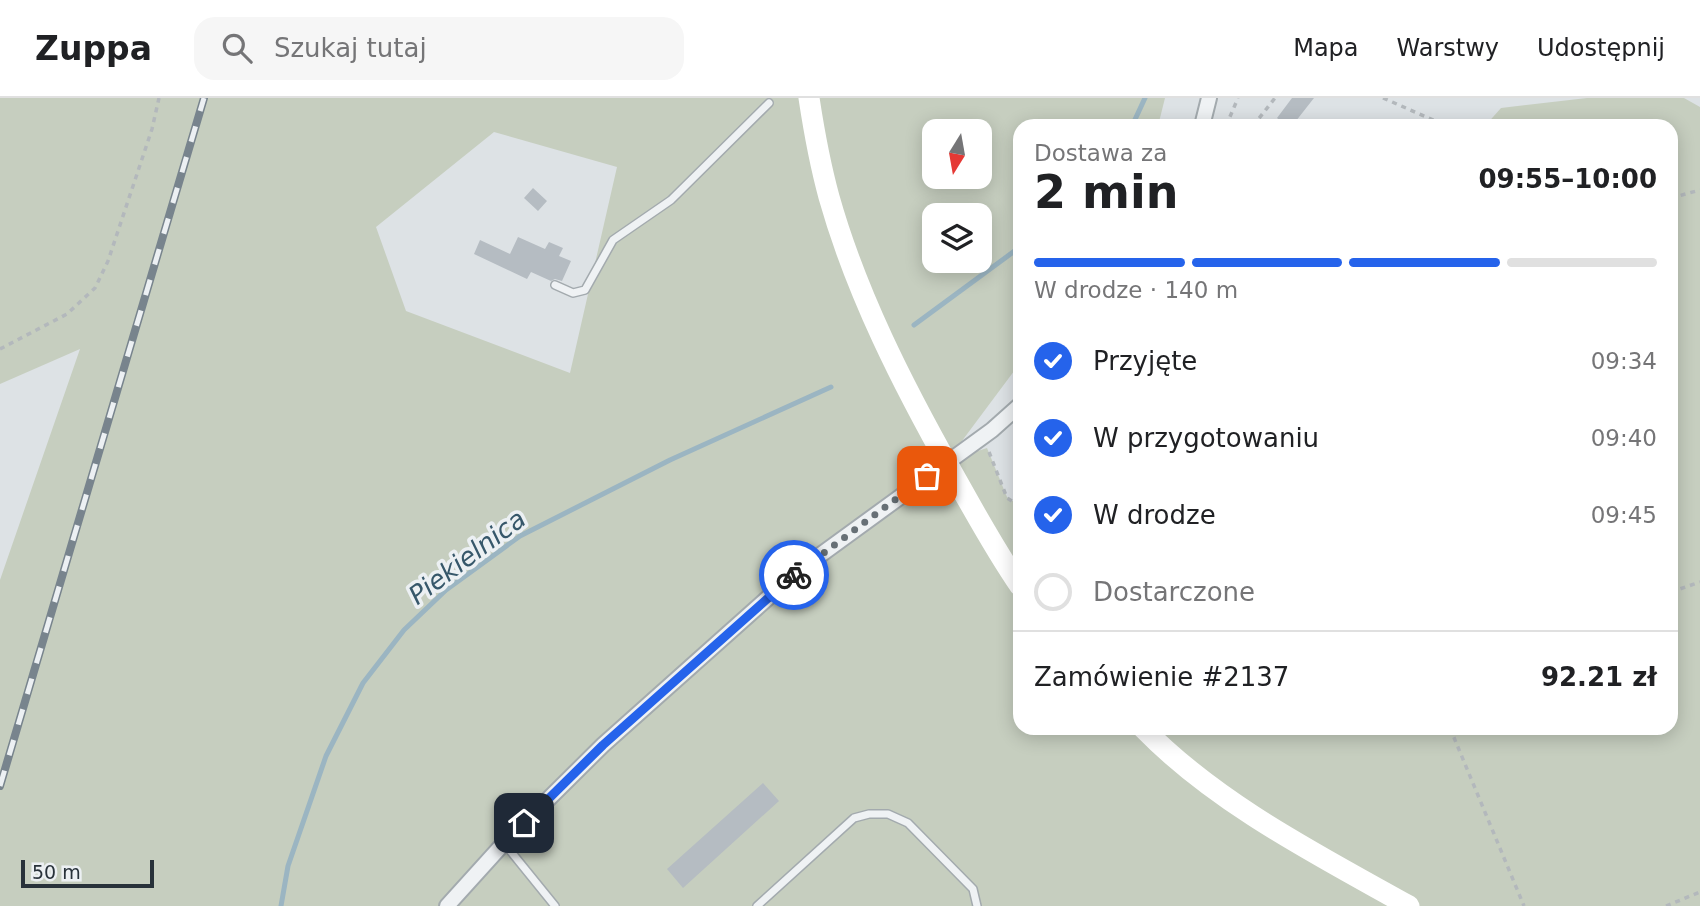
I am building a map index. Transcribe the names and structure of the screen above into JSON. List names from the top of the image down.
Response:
{
  "water": ["Piekielnica"],
  "scale_bar": "50 m",
  "north": "bottom",
  "page": {
    "header": "Zuppa",
    "search": "Szukaj tutaj",
    "nav": ["Mapa", "Warstwy", "Udostępnij"],
    "heading": ["2 min", "Dostawa za", "09:55–10:00"],
    "panel": ["Zamówienie #2137", "92.21 zł"],
    "bar": "W drodze · 140 m",
    "list": [
      ["Przyjęte", "09:34"],
      ["W przygotowaniu", "09:40"],
      ["W drodze", "09:45"],
      "Dostarczone"
    ],
    "scale": "50 m"
  }
}
